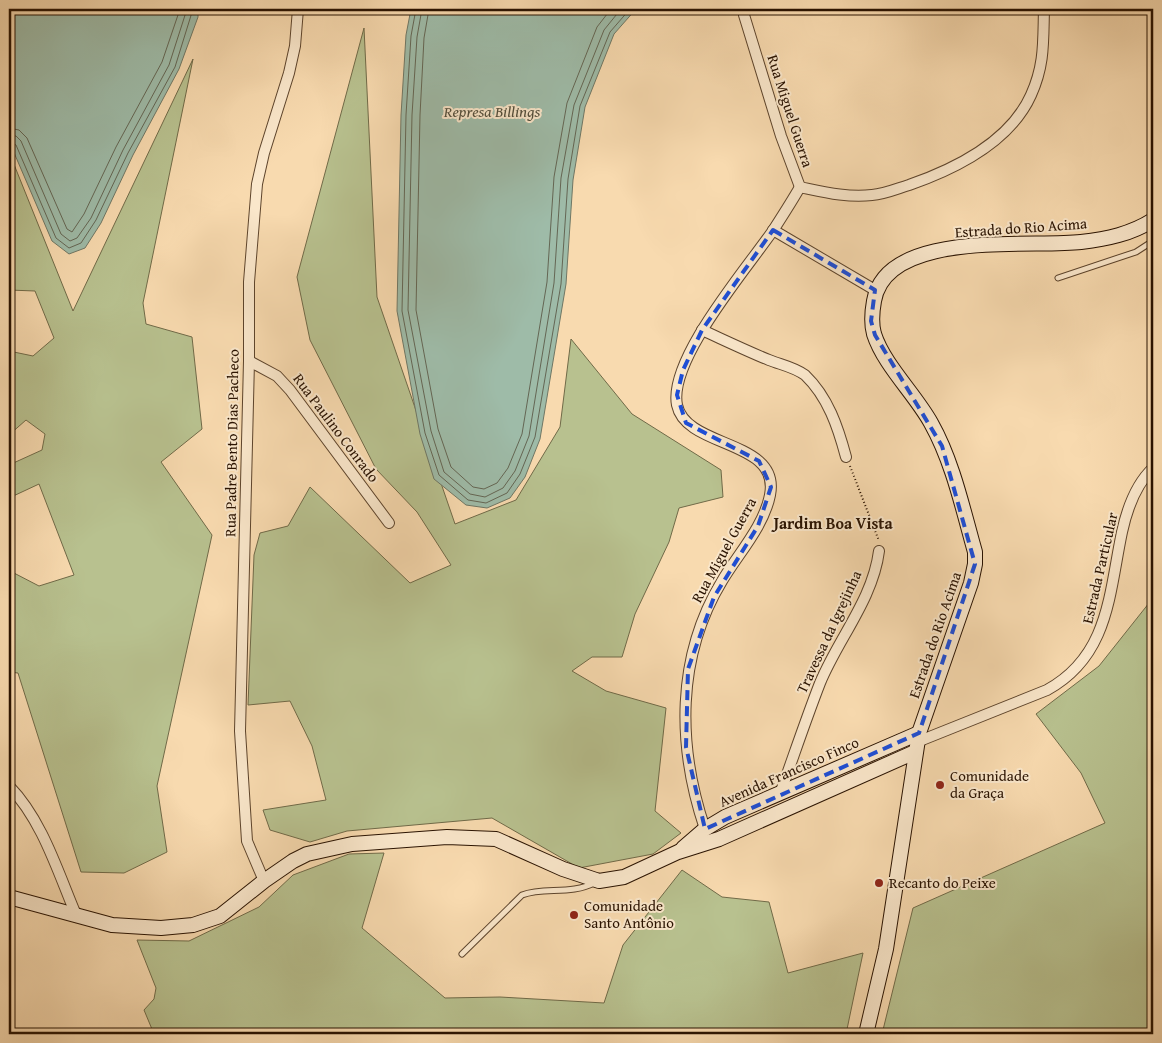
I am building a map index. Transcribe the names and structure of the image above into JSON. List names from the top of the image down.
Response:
{
  "streets": {
    "street": [
      "Rua Miguel Guerra",
      "Estrada do Rio Acima",
      "Rua Paulino Conrado",
      "Rua Padre Bento Dias Pacheco",
      "Estrada Particular",
      "Travessa da Igrejinha",
      "Avenida Francisco Finco"
    ]
  },
  "crossings": [
    ["Rua Miguel Guerra", "Avenida Francisco Finco"],
    ["Estrada do Rio Acima", "Avenida Francisco Finco"],
    ["Rua Paulino Conrado", "Rua Padre Bento Dias Pacheco"],
    ["Rua Padre Bento Dias Pacheco", "Avenida Francisco Finco"],
    ["Estrada Particular", "Avenida Francisco Finco"],
    ["Travessa da Igrejinha", "Avenida Francisco Finco"]
  ],
  "districts": ["Jardim Boa Vista"],
  "water": ["Represa Billings"],
  "places": ["Comunidade da Graça", "Recanto do Peixe", "Comunidade Santo Antônio"]
}
